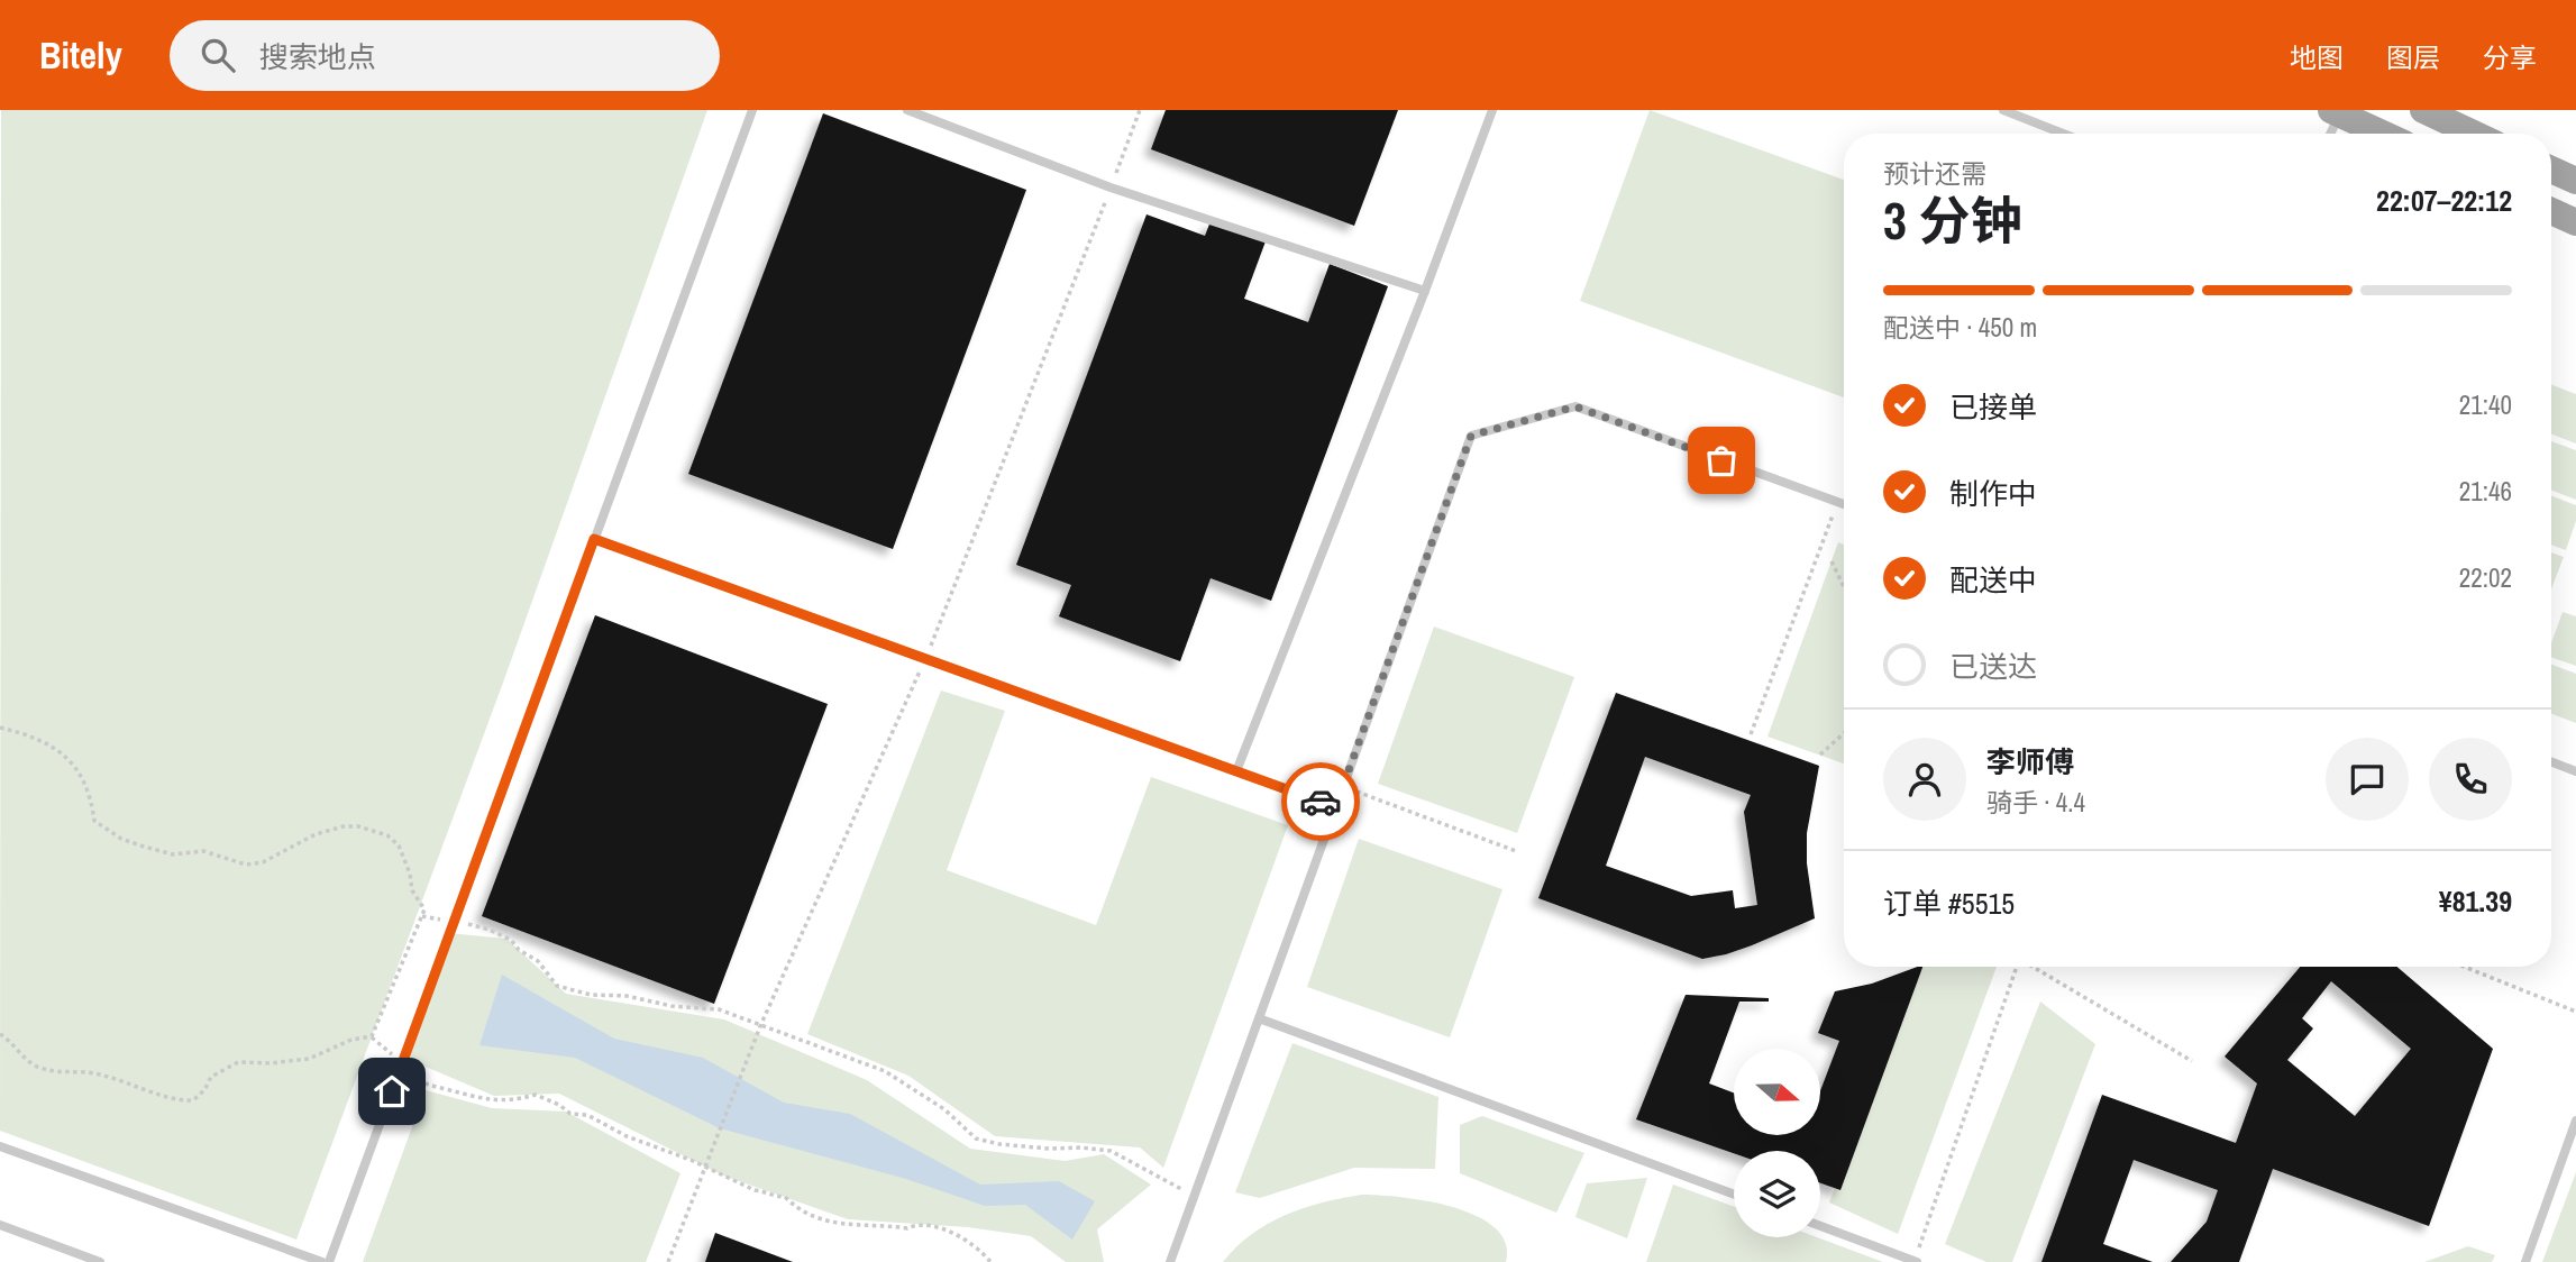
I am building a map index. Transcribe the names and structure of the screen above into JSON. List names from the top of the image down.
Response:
{
  "north": "right",
  "page": {
    "header": "Bitely",
    "search": "搜索地点",
    "nav": ["地图", "图层", "分享"],
    "heading": ["3 分钟", "预计还需", "22:07–22:12"],
    "panel": [
      "李师傅",
      "骑手 · 4.4",
      "订单 #5515",
      "¥81.39"
    ],
    "bar": "配送中 · 450 m",
    "list": [
      ["已接单", "21:40"],
      ["制作中", "21:46"],
      ["配送中", "22:02"],
      "已送达"
    ]
  }
}
